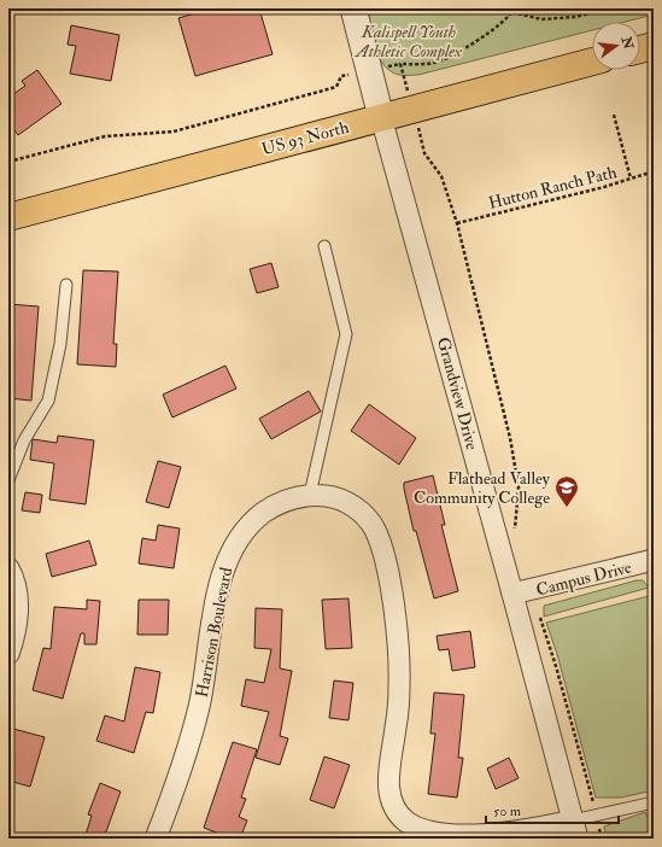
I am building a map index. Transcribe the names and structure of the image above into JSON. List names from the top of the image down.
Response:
{
  "streets": {
    "main road": ["US 93 North"],
    "street": ["Grandview Drive", "Campus Drive", "Harrison Boulevard"],
    "path": ["Hutton Ranch Path"]
  },
  "crossings": [
    ["US 93 North", "Grandview Drive"],
    ["Grandview Drive", "Campus Drive"],
    ["Grandview Drive", "Harrison Boulevard"]
  ],
  "parks": ["Kalispell Youth Athletic Complex"],
  "places": {
    "school or university": ["Flathead Valley Community College"]
  },
  "scale_bar": "50 m",
  "north": "right"
}
